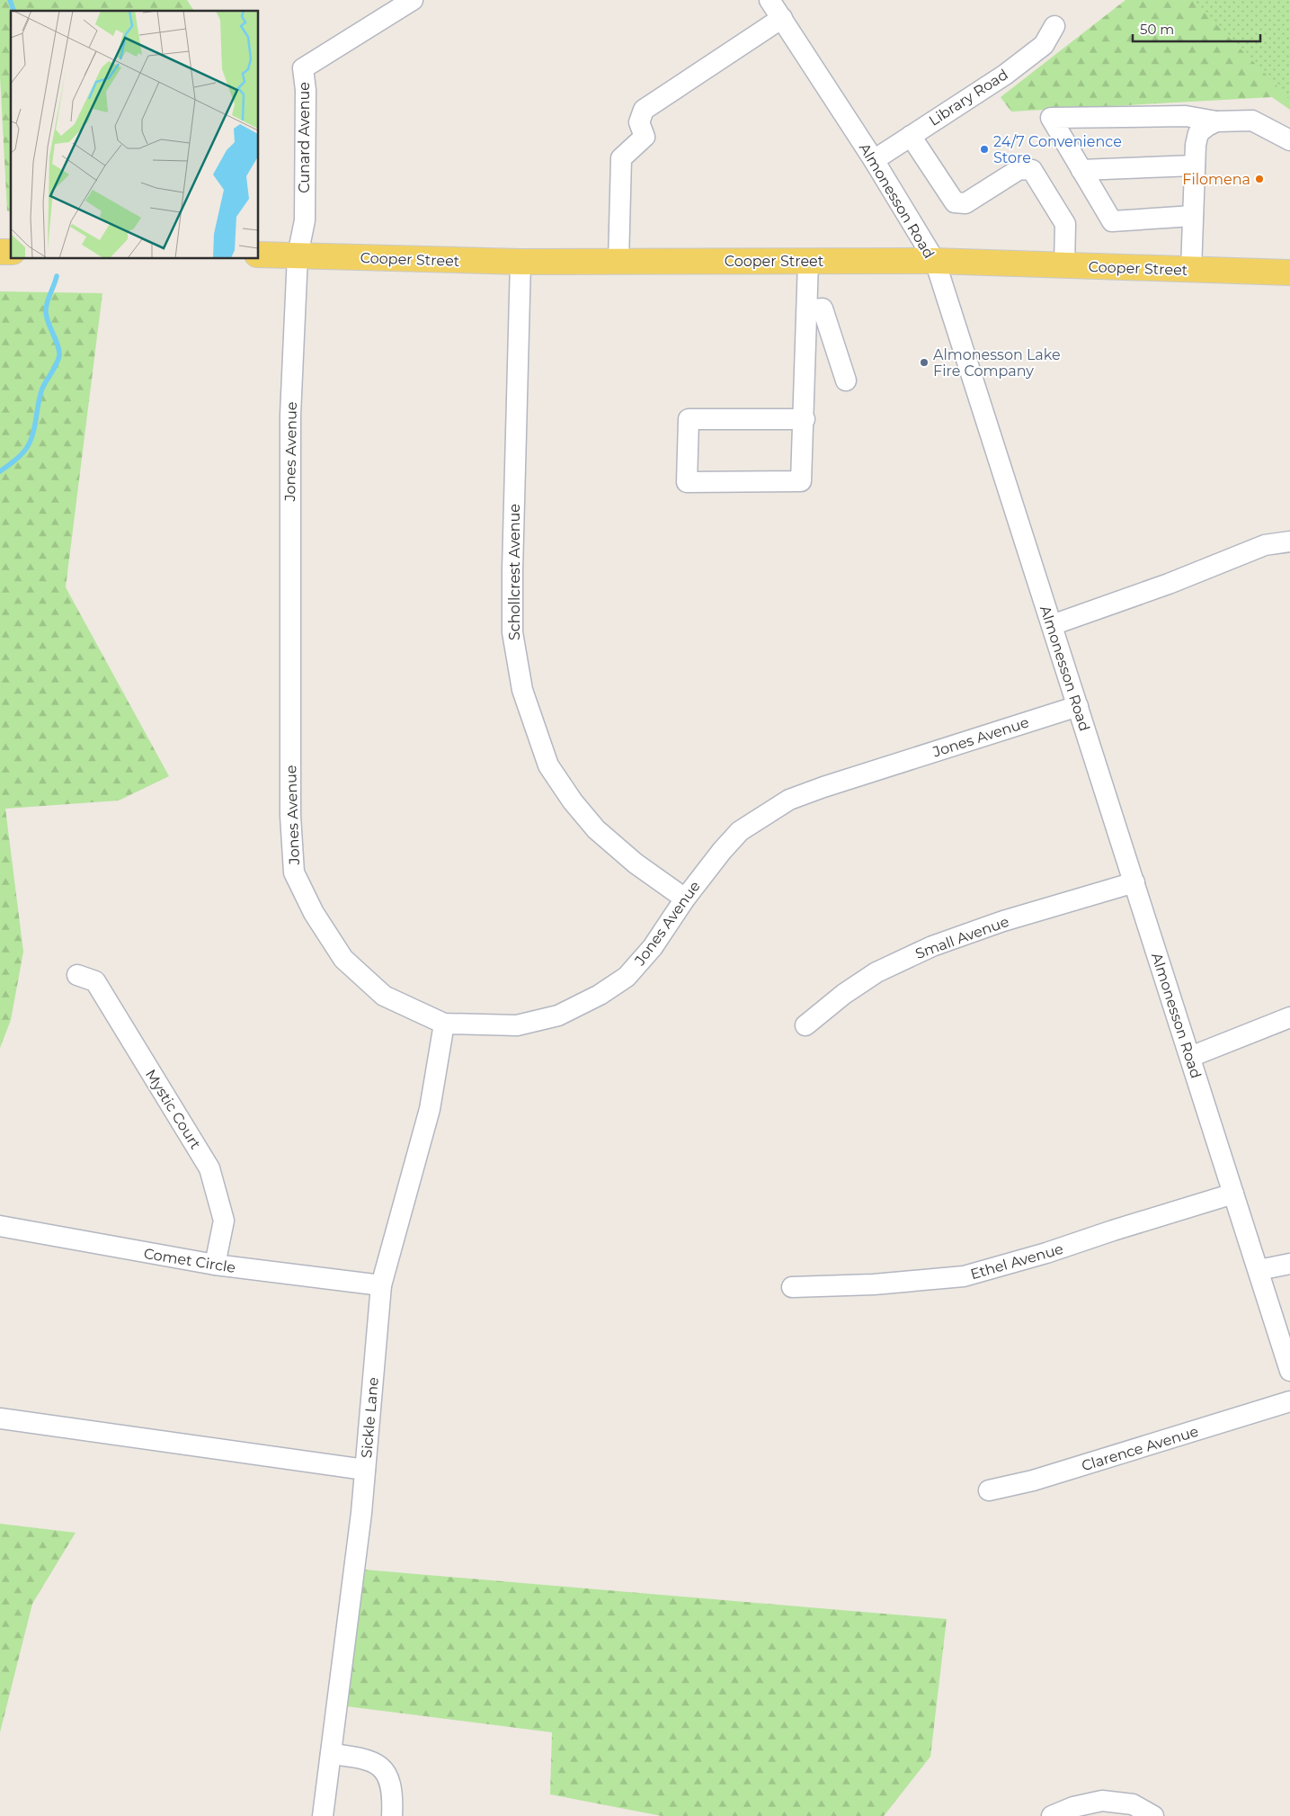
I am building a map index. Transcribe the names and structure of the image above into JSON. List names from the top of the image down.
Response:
{
  "streets": {
    "main road": ["Cooper Street"],
    "street": [
      "Library Road",
      "Cunard Avenue",
      "Almonesson Road",
      "Jones Avenue",
      "Schollcrest Avenue",
      "Small Avenue",
      "Mystic Court",
      "Comet Circle",
      "Ethel Avenue",
      "Sickle Lane",
      "Clarence Avenue"
    ]
  },
  "crossings": [
    ["Library Road", "Almonesson Road"],
    ["Cunard Avenue", "Cooper Street"],
    ["Cunard Avenue", "Jones Avenue"],
    ["Almonesson Road", "Cooper Street"],
    ["Almonesson Road", "Jones Avenue"],
    ["Almonesson Road", "Small Avenue"],
    ["Almonesson Road", "Ethel Avenue"],
    ["Cooper Street", "Jones Avenue"],
    ["Cooper Street", "Schollcrest Avenue"],
    ["Jones Avenue", "Schollcrest Avenue"],
    ["Jones Avenue", "Sickle Lane"],
    ["Mystic Court", "Comet Circle"],
    ["Comet Circle", "Sickle Lane"]
  ],
  "places": ["24/7 Convenience Store", "Filomena", "Almonesson Lake Fire Company"],
  "scale_bar": "50 m"
}
